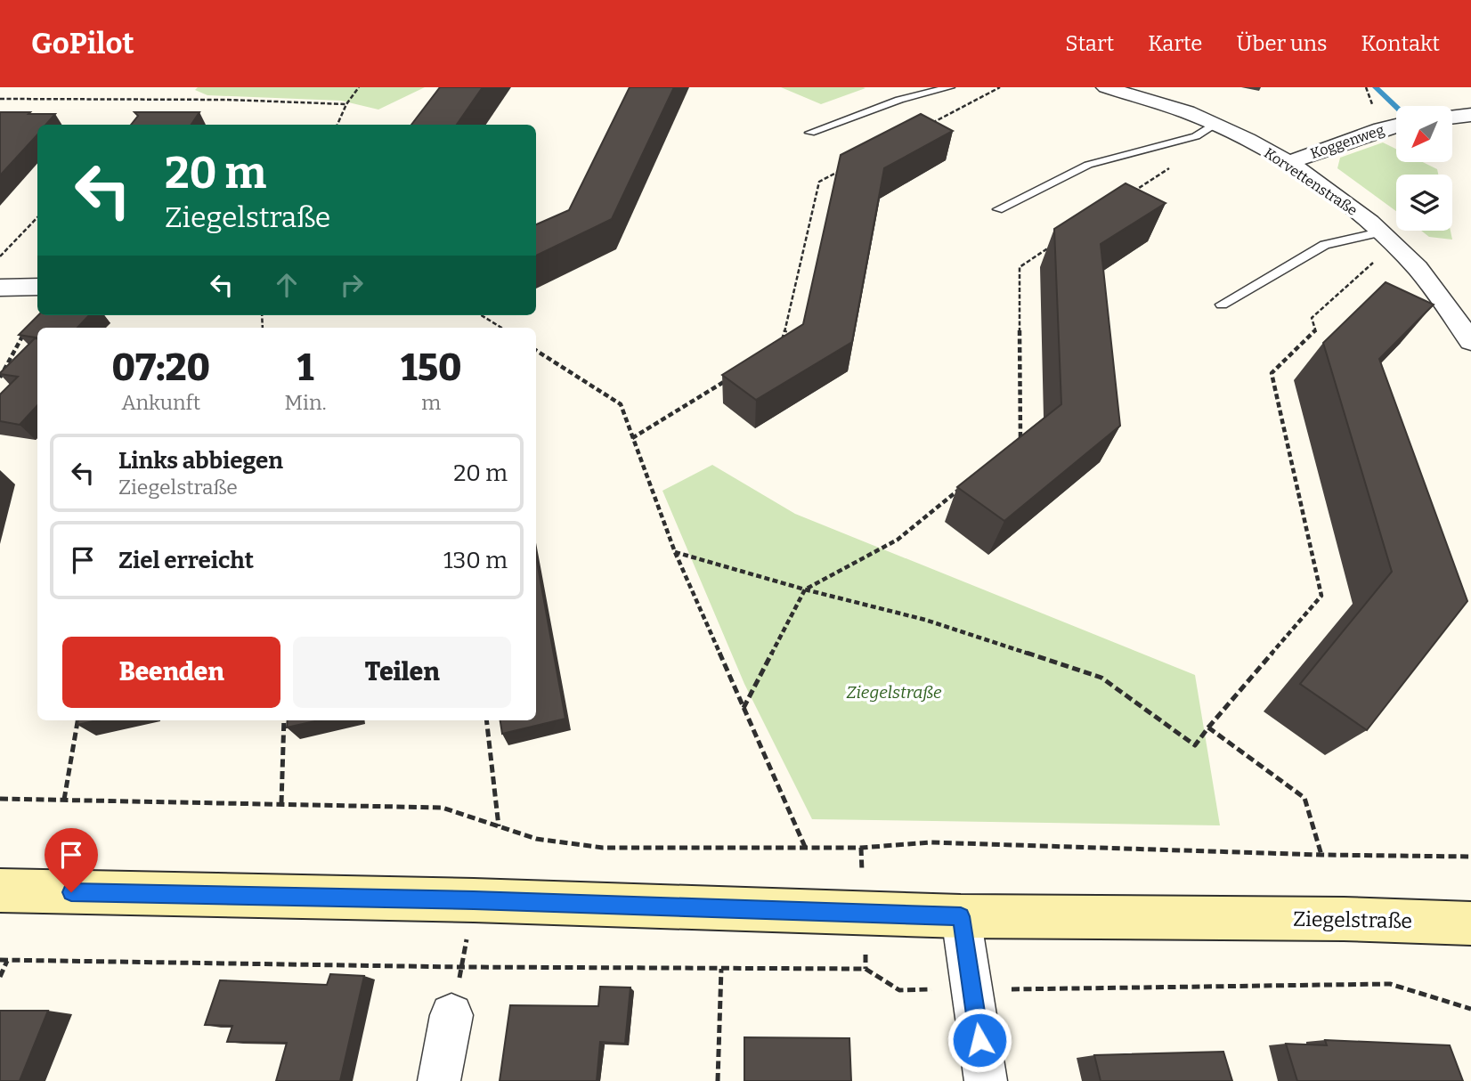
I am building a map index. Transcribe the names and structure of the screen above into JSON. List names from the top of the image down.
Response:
{
  "streets": {
    "main road": ["Ziegelstraße"],
    "street": ["Koggenweg", "Korvettenstraße"]
  },
  "crossings": [
    ["Koggenweg", "Korvettenstraße"]
  ],
  "parks": ["Ziegelstraße"],
  "north": "bottom left",
  "page": {
    "header": "GoPilot",
    "nav": [
      "Start",
      "Karte",
      "Über uns",
      "Kontakt"
    ],
    "turn": ["20 m", "Ziegelstraße"],
    "eta": [
      "07:20",
      "Ankunft",
      "1",
      "Min.",
      "150",
      "m"
    ],
    "list": [
      {
        "name": "Links abbiegen",
        "note": "Ziegelstraße",
        "value": "20 m"
      },
      {
        "name": "Ziel erreicht",
        "value": "130 m"
      }
    ],
    "buttons": ["Beenden", "Teilen"]
  }
}
